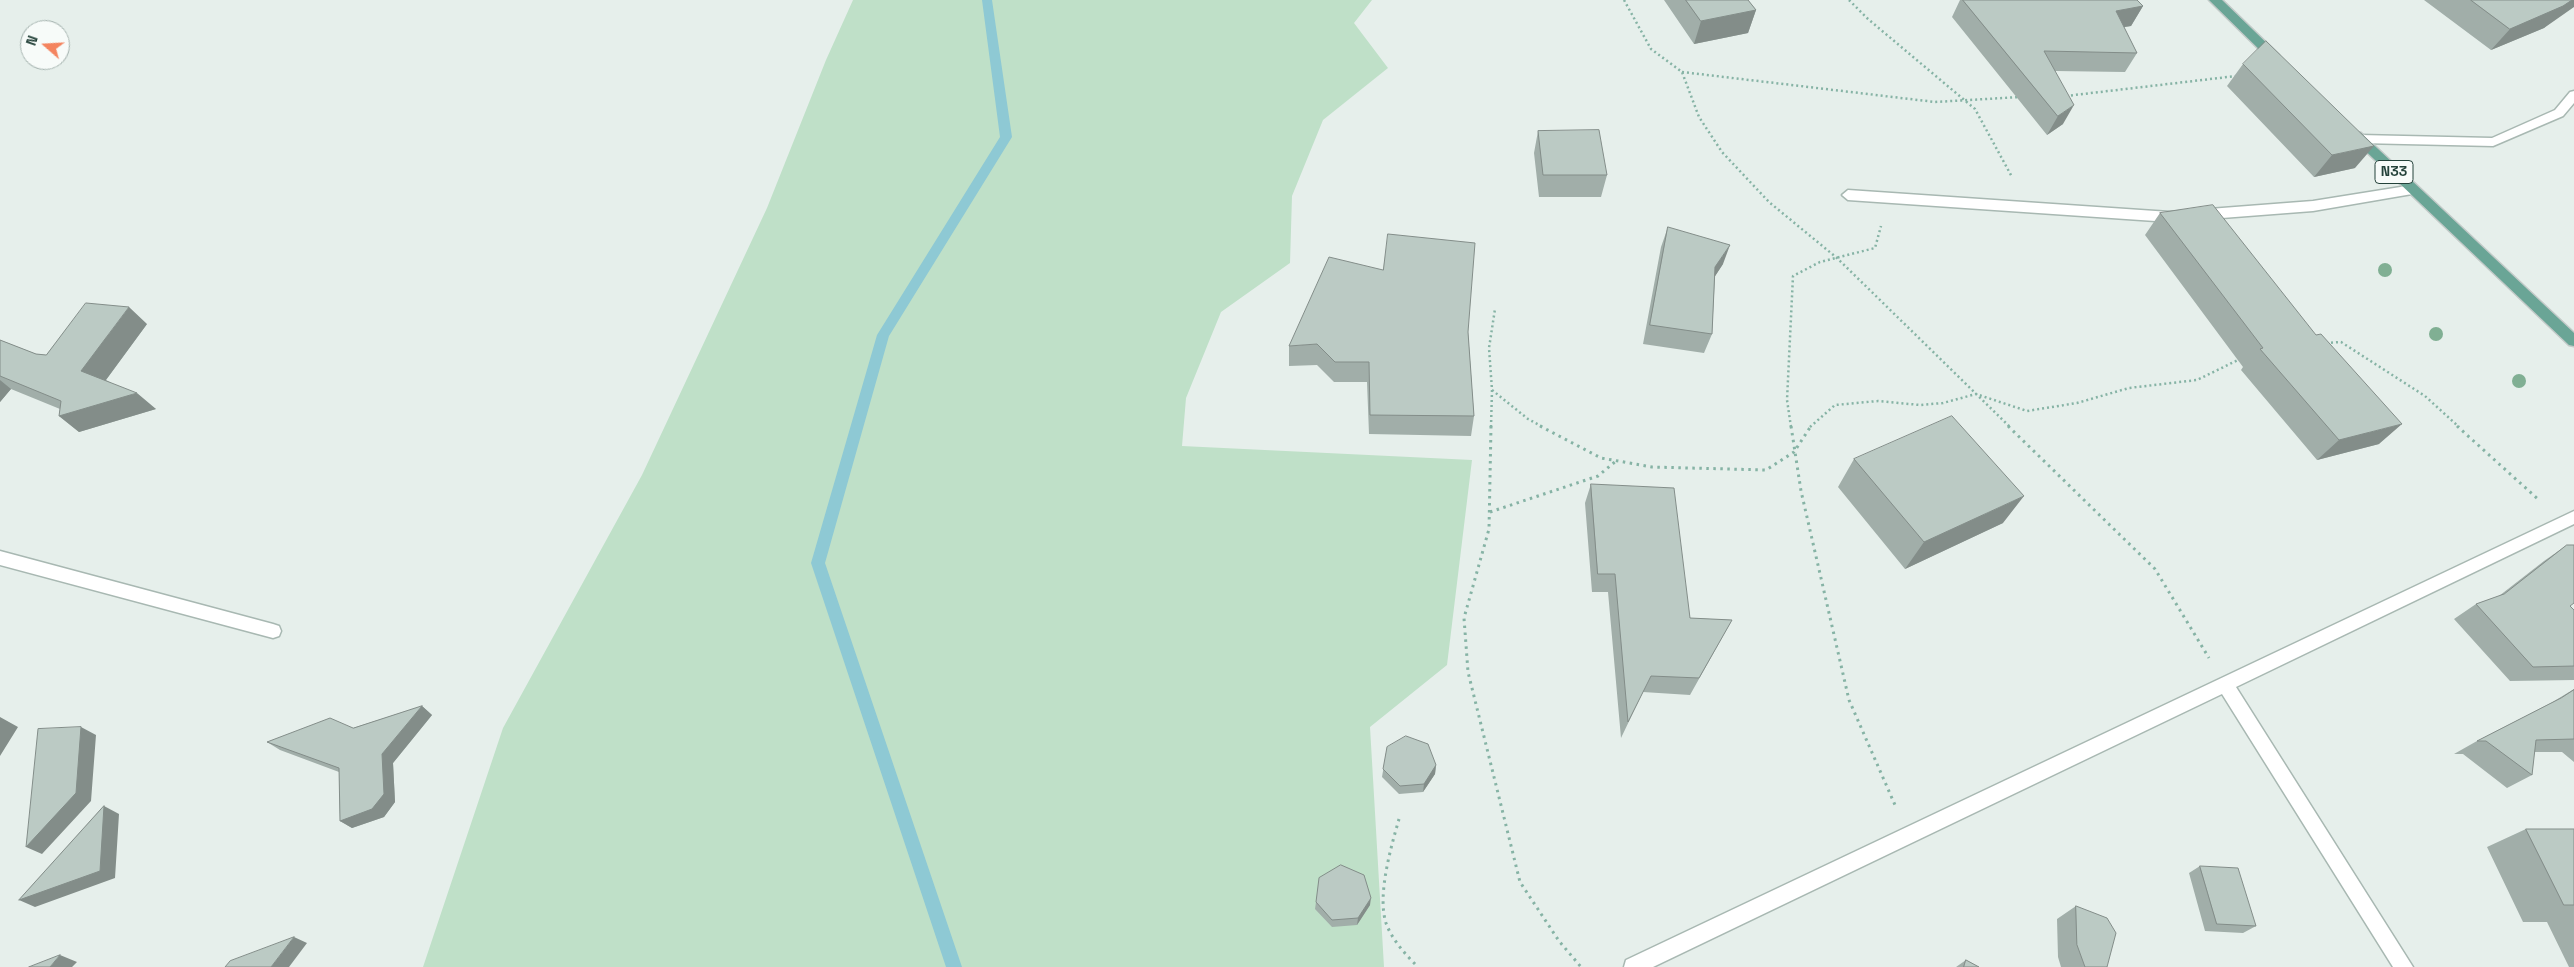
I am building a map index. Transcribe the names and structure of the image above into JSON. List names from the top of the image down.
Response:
{
  "streets": {
    "main road": ["N33"]
  },
  "north": "left"
}
